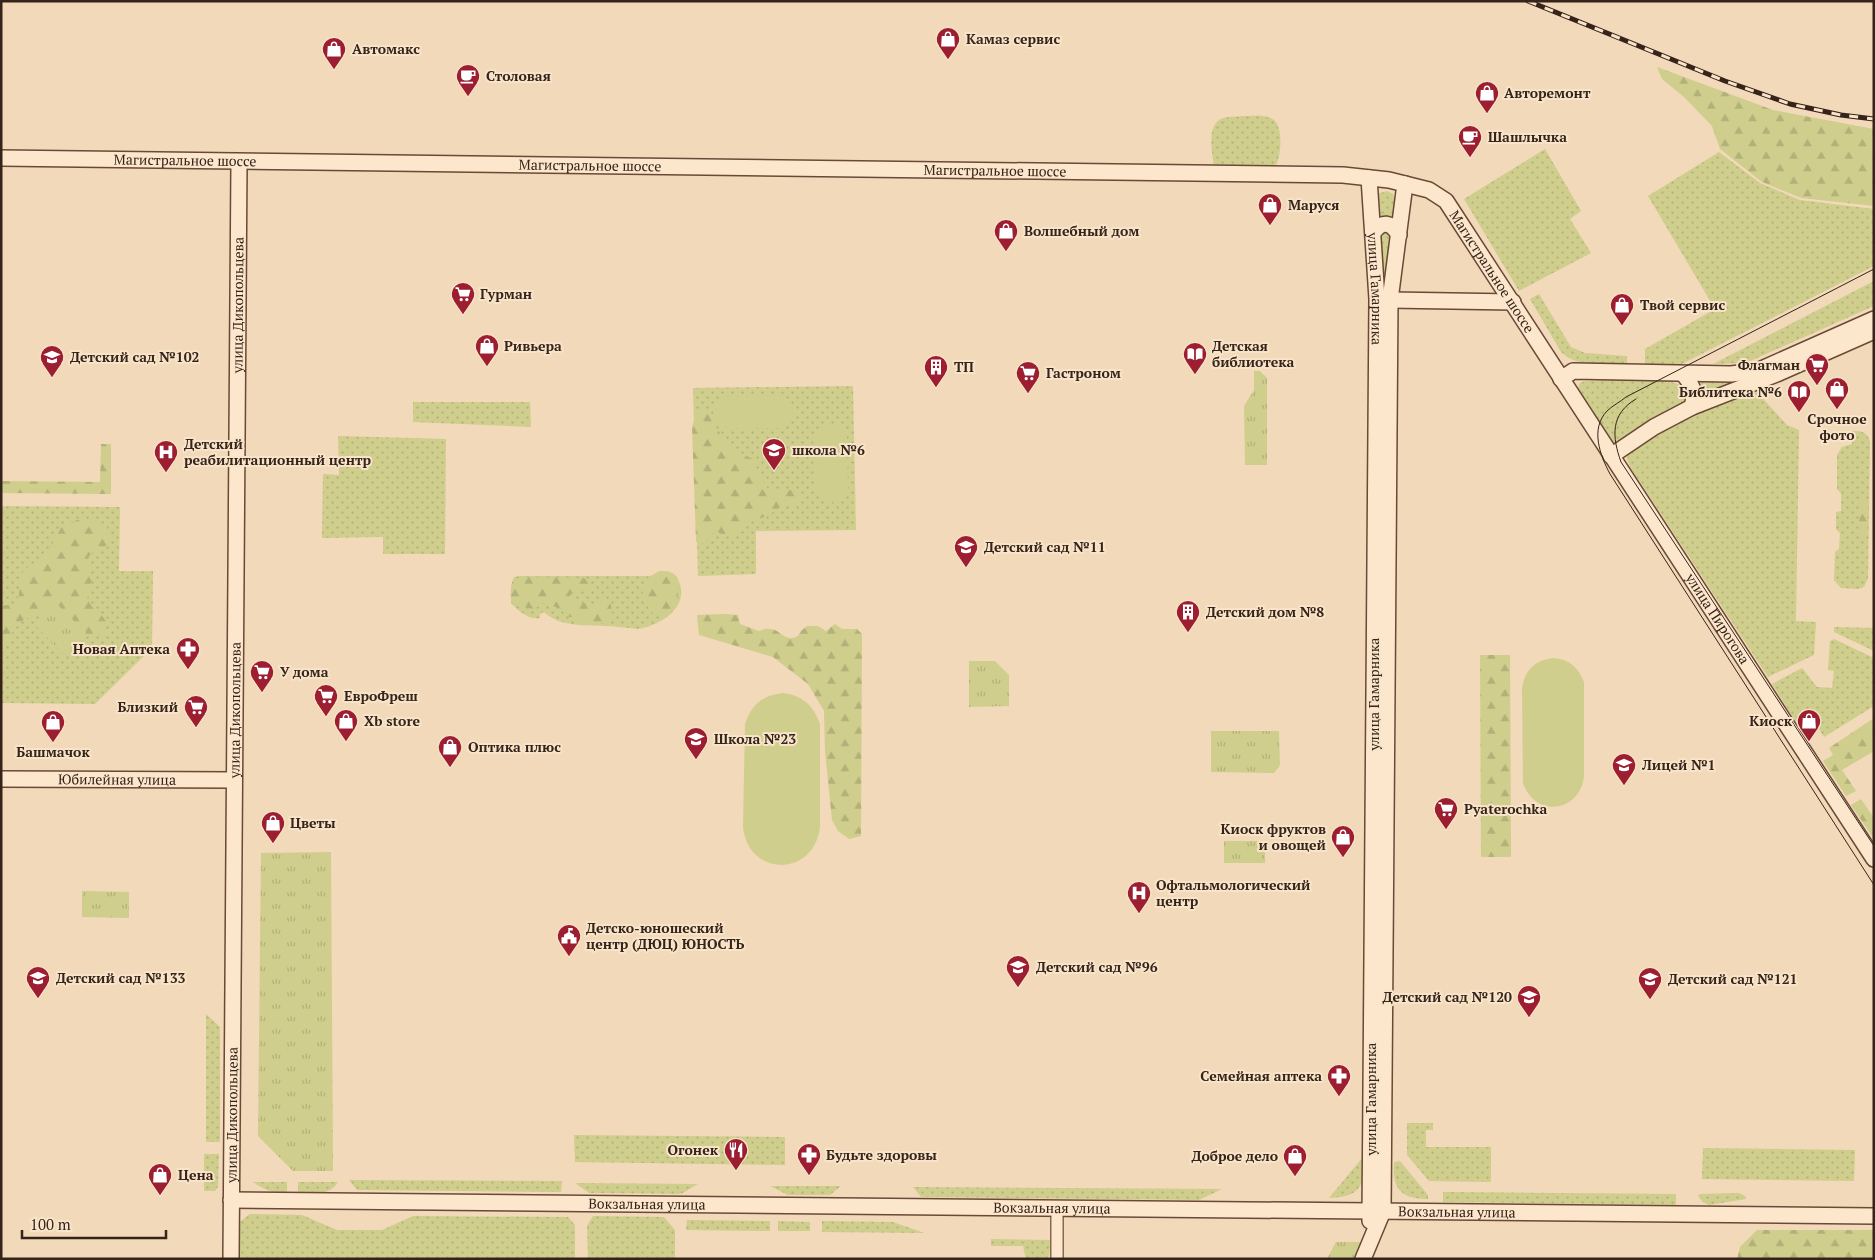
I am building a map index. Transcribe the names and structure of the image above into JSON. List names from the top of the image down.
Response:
{
  "streets": {
    "main road": [
      "Магистральное шоссе",
      "улица Гамарника",
      "улица Дикопольцева",
      "улица Пирогова",
      "Юбилейная улица",
      "Вокзальная улица"
    ]
  },
  "crossings": [
    ["Магистральное шоссе", "улица Гамарника"],
    ["Магистральное шоссе", "улица Дикопольцева"],
    ["Магистральное шоссе", "улица Пирогова"],
    ["улица Гамарника", "Вокзальная улица"],
    ["улица Дикопольцева", "Юбилейная улица"],
    ["улица Дикопольцева", "Вокзальная улица"]
  ],
  "places": {
    "shop": [
      "Камаз сервис",
      "Автомакс",
      "Авторемонт",
      "Маруся",
      "Волшебный дом",
      "Твой сервис",
      "Ривьера",
      "Срочное фото",
      "Xb store",
      "Киоск",
      "Башмачок",
      "Оптика плюс",
      "Цветы",
      "Киоск фруктов и овощей",
      "Доброе дело",
      "Цена"
    ],
    "cafe": ["Столовая", "Шашлычка"],
    "supermarket": [
      "Гурман",
      "Флагман",
      "Гастроном",
      "У дома",
      "ЕвроФреш",
      "Близкий",
      "Pyaterochka"
    ],
    "library": ["Детская библиотека", "Библитека №6"],
    "school or university": [
      "Детский сад №102",
      "школа №6",
      "Детский сад №11",
      "Школа №23",
      "Лицей №1",
      "Детский сад №96",
      "Детский сад №133",
      "Детский сад №121",
      "Детский сад №120"
    ],
    "building": ["ТП", "Детский дом №8"],
    "hospital": ["Детский реабилитационный центр", "Офтальмологический центр"],
    "pharmacy": ["Новая Аптека", "Семейная аптека", "Будьте здоровы"],
    "public building": ["Детско-юношеский центр (ДЮЦ) ЮНОСТЬ"],
    "restaurant": ["Огонек"]
  },
  "scale_bar": "100 m"
}
